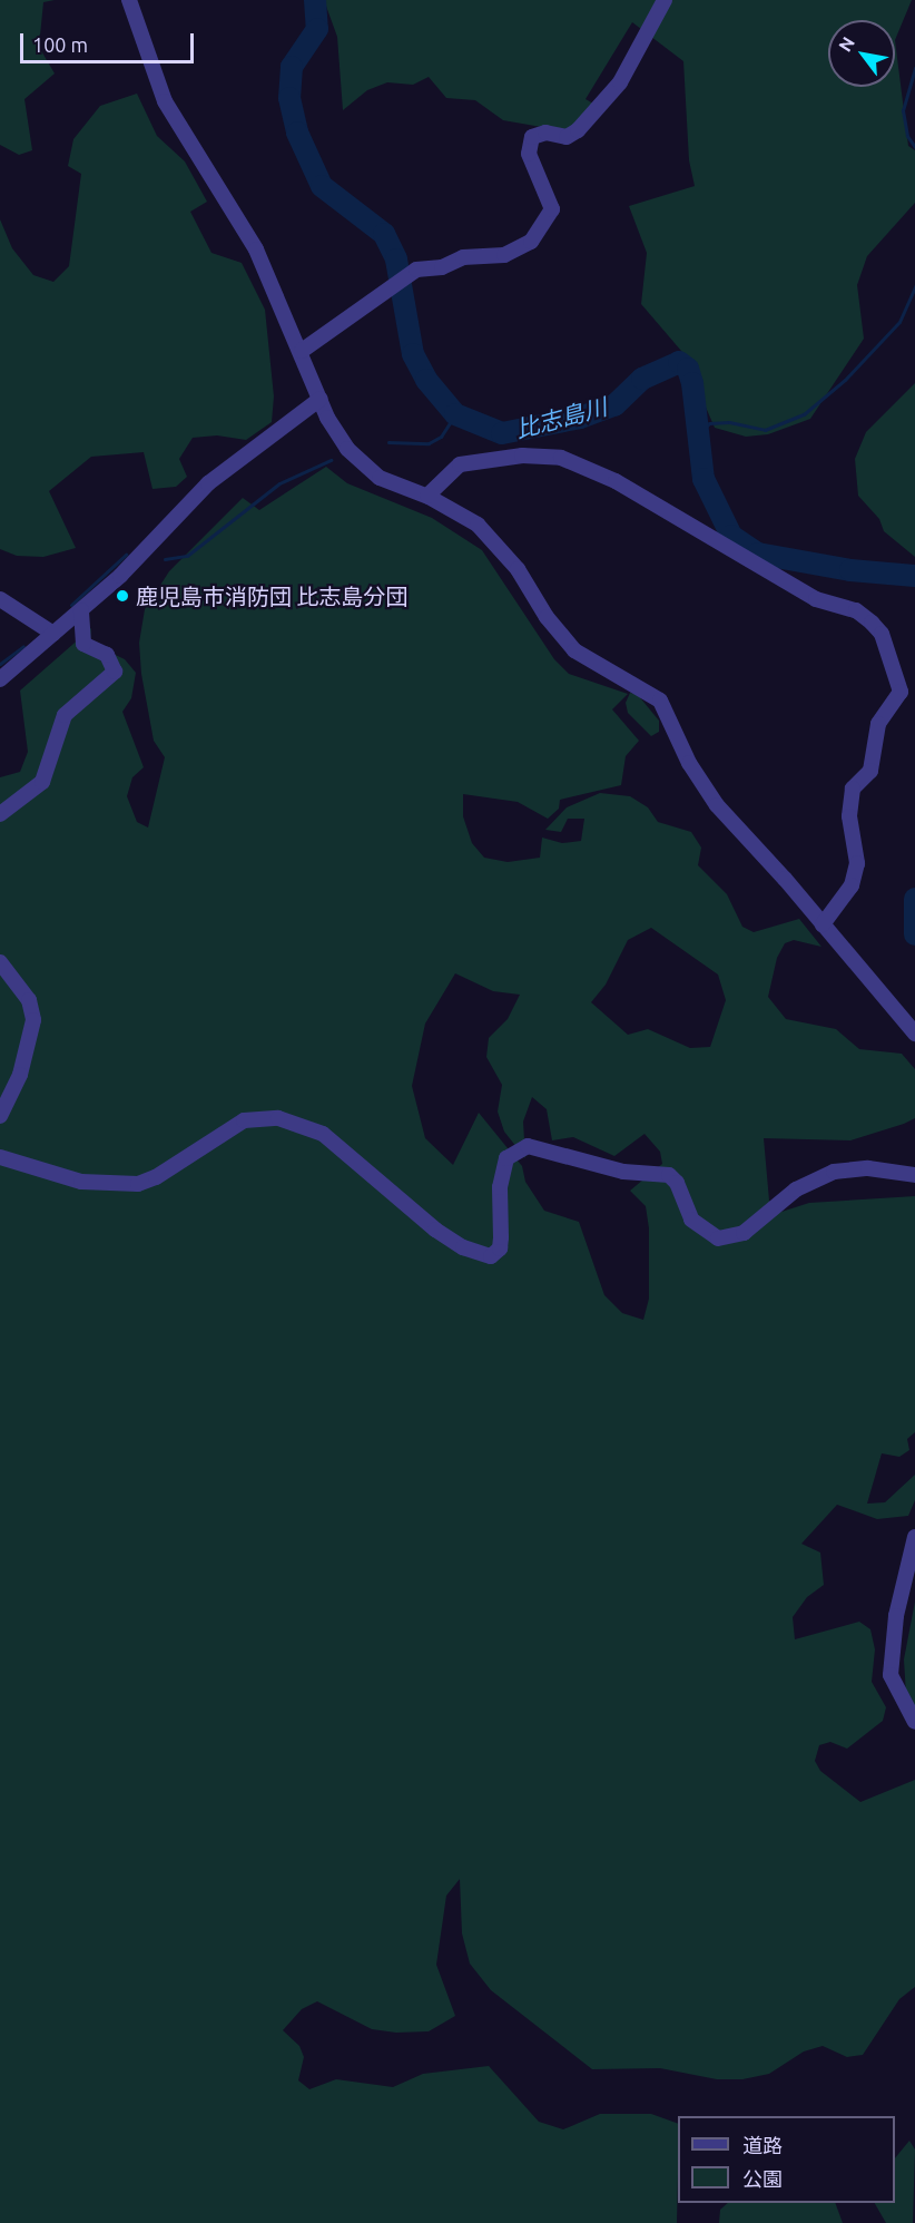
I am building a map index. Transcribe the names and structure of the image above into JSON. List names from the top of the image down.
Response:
{
  "water": ["比志島川"],
  "places": ["鹿児島市消防団 比志島分団"],
  "legend": ["道路", "公園"],
  "scale_bar": "100 m",
  "north": "top left"
}
